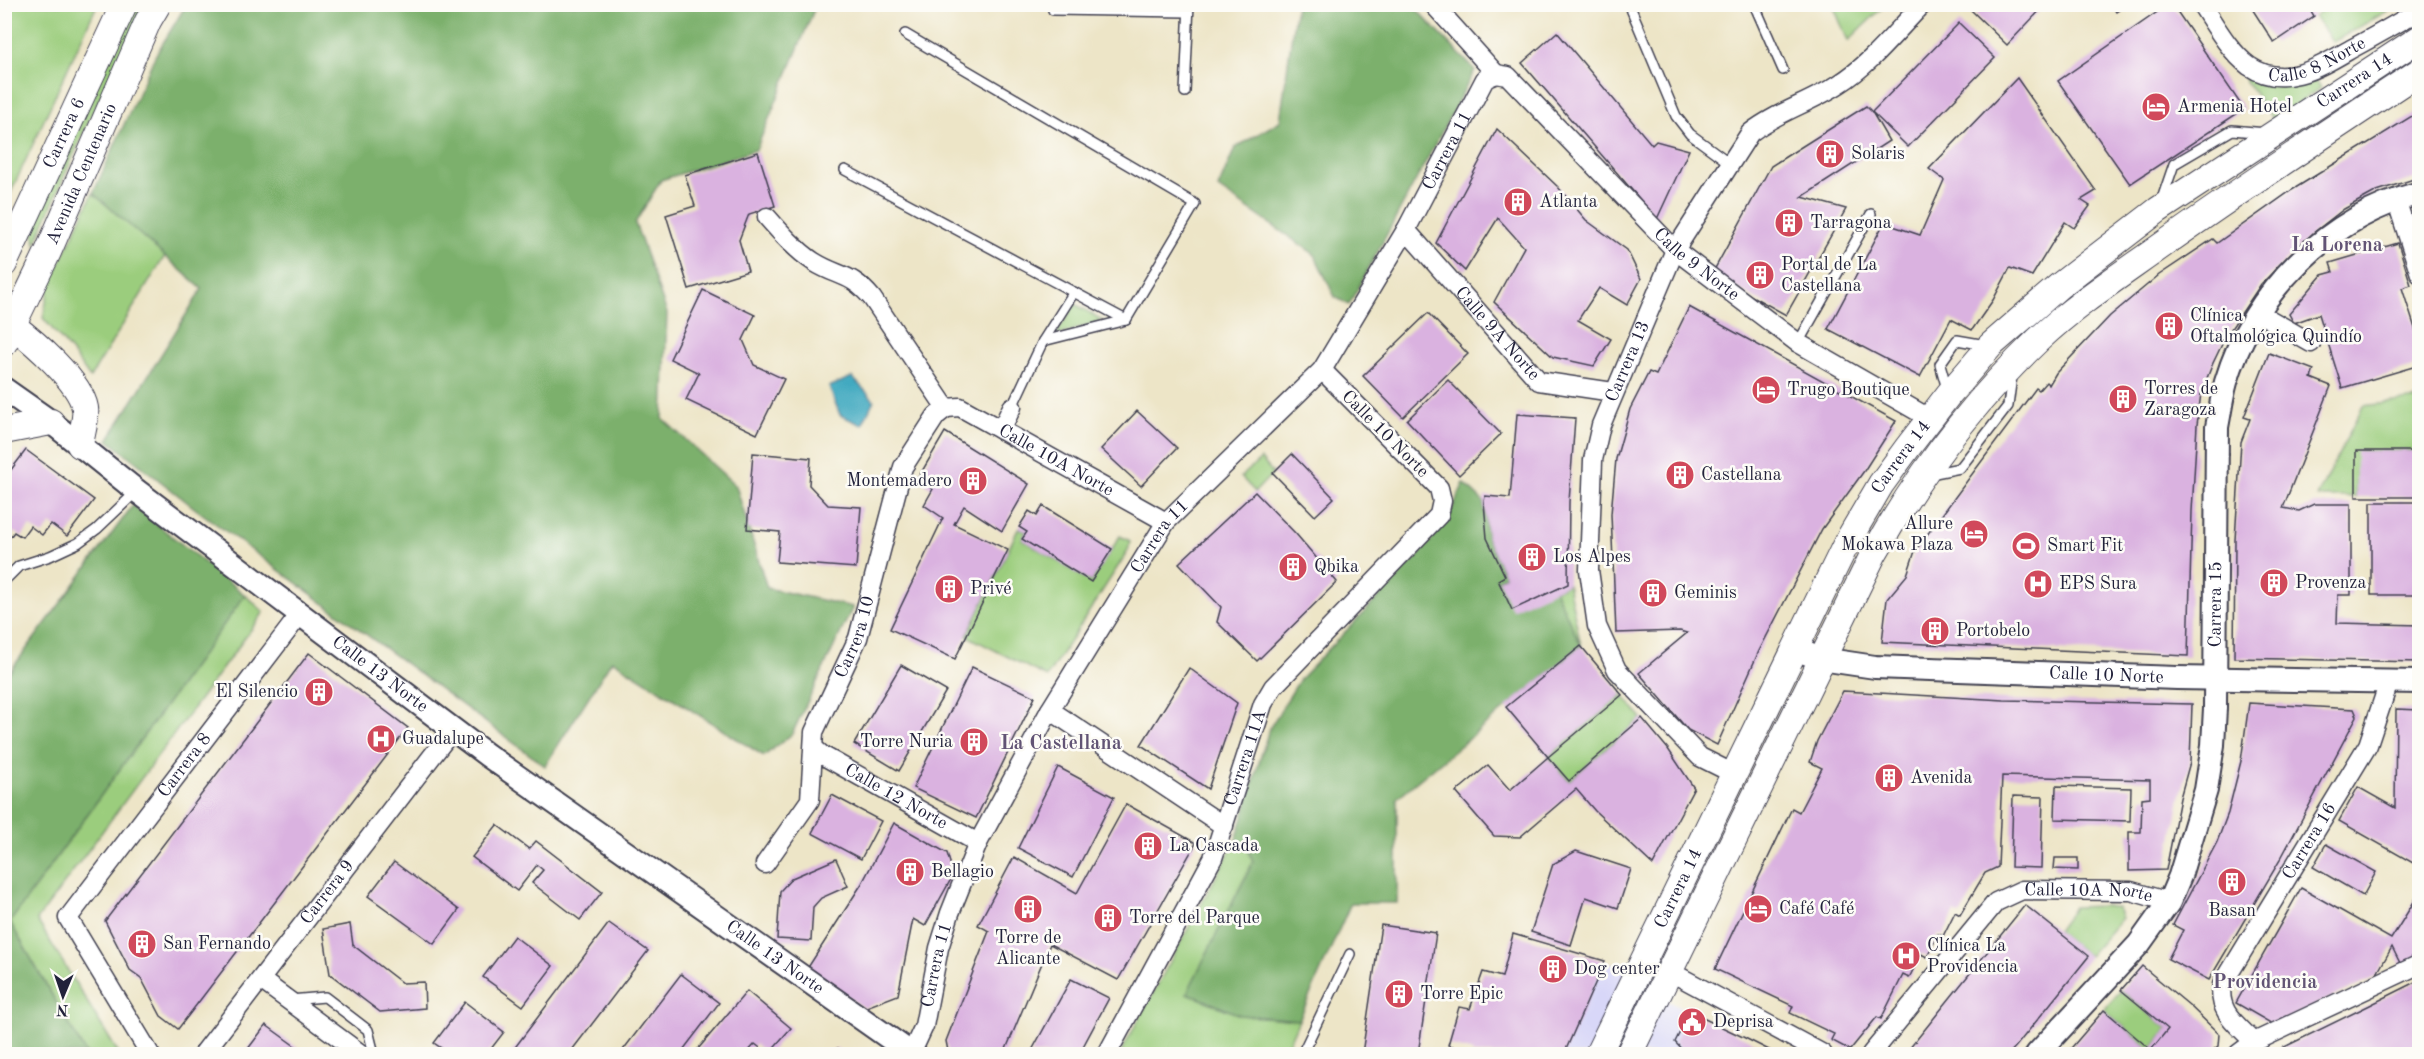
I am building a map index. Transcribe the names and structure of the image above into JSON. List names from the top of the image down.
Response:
{
  "streets": {
    "main road": ["Carrera 14", "Carrera 6", "Avenida Centenario"],
    "street": [
      "Calle 8 Norte",
      "Carrera 11",
      "Calle 9 Norte",
      "Calle 9A Norte",
      "Carrera 13",
      "Calle 10 Norte",
      "Calle 10A Norte",
      "Carrera 15",
      "Carrera 10",
      "Calle 13 Norte",
      "Carrera 11A",
      "Carrera 8",
      "Calle 12 Norte",
      "Carrera 16",
      "Carrera 9"
    ]
  },
  "crossings": [
    ["Carrera 14", "Calle 9 Norte"],
    ["Carrera 14", "Carrera 13"],
    ["Carrera 14", "Calle 10 Norte"],
    ["Carrera 11", "Calle 9 Norte"],
    ["Carrera 11", "Calle 9A Norte"],
    ["Carrera 11", "Calle 10 Norte"],
    ["Carrera 11", "Calle 10A Norte"],
    ["Carrera 11", "Calle 13 Norte"],
    ["Carrera 11", "Calle 12 Norte"],
    ["Calle 9 Norte", "Carrera 13"],
    ["Calle 9A Norte", "Carrera 13"],
    ["Calle 10 Norte", "Carrera 15"],
    ["Calle 10 Norte", "Carrera 11A"],
    ["Calle 10 Norte", "Carrera 16"],
    ["Calle 10A Norte", "Carrera 15"],
    ["Calle 10A Norte", "Carrera 10"],
    ["Carrera 10", "Calle 12 Norte"],
    ["Calle 13 Norte", "Carrera 8"],
    ["Calle 13 Norte", "Carrera 9"]
  ],
  "districts": ["La Lorena", "La Castellana", "Providencia"],
  "places": {
    "hotel": [
      "Armenia Hotel",
      "Trugo Boutique",
      "Allure Mokawa Plaza",
      "Café Café"
    ],
    "building": [
      "Solaris",
      "Atlanta",
      "Tarragona",
      "Portal de La Castellana",
      "Clínica Oftalmológica Quindío",
      "Torres de Zaragoza",
      "Castellana",
      "Montemadero",
      "Los Alpes",
      "Qbika",
      "Provenza",
      "Privé",
      "Geminis",
      "Portobelo",
      "El Silencio",
      "Torre Nuria",
      "Avenida",
      "La Cascada",
      "Bellagio",
      "Basan",
      "Torre de Alicante",
      "Torre del Parque",
      "San Fernando",
      "Dog center",
      "Torre Epic"
    ],
    "sports": ["Smart Fit"],
    "hospital": ["EPS Sura", "Guadalupe", "Clínica La Providencia"],
    "public building": ["Deprisa"]
  },
  "north": "bottom"
}
